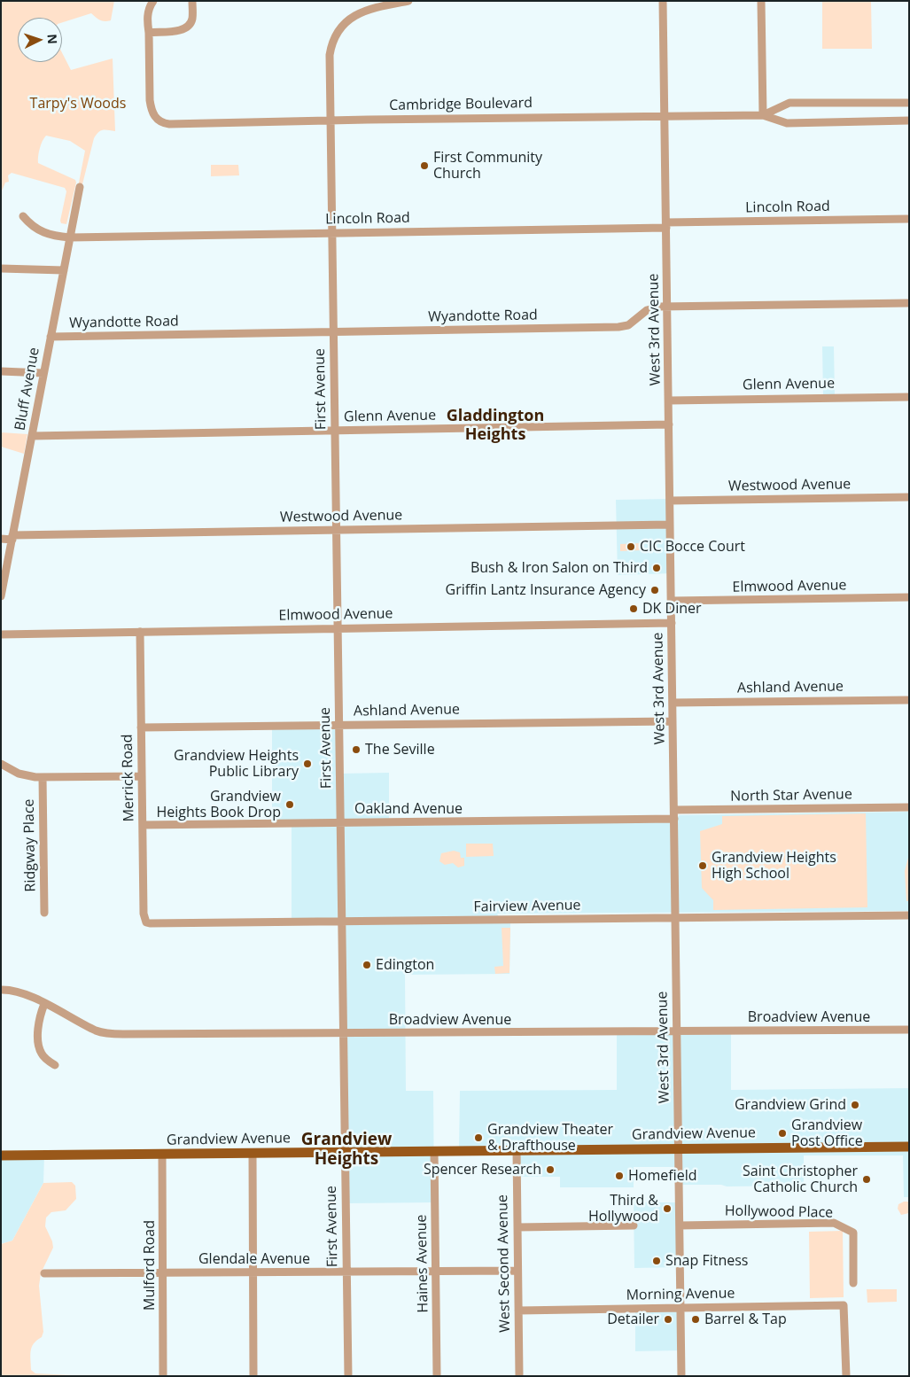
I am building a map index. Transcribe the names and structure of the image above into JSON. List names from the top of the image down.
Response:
{
  "streets": {
    "main road": ["Grandview Avenue"],
    "street": [
      "Cambridge Boulevard",
      "Lincoln Road",
      "Wyandotte Road",
      "West 3rd Avenue",
      "Glenn Avenue",
      "Bluff Avenue",
      "First Avenue",
      "Westwood Avenue",
      "Elmwood Avenue",
      "Ashland Avenue",
      "Merrick Road",
      "North Star Avenue",
      "Oakland Avenue",
      "Ridgway Place",
      "Fairview Avenue",
      "Broadview Avenue",
      "Hollywood Place",
      "Glendale Avenue",
      "Haines Avenue",
      "West Second Avenue",
      "Mulford Road",
      "Morning Avenue"
    ]
  },
  "crossings": [
    ["Cambridge Boulevard", "West 3rd Avenue"],
    ["Cambridge Boulevard", "First Avenue"],
    ["Lincoln Road", "West 3rd Avenue"],
    ["Lincoln Road", "Bluff Avenue"],
    ["Lincoln Road", "First Avenue"],
    ["Wyandotte Road", "West 3rd Avenue"],
    ["Wyandotte Road", "Bluff Avenue"],
    ["Wyandotte Road", "First Avenue"],
    ["West 3rd Avenue", "Glenn Avenue"],
    ["West 3rd Avenue", "Westwood Avenue"],
    ["West 3rd Avenue", "Elmwood Avenue"],
    ["West 3rd Avenue", "Ashland Avenue"],
    ["West 3rd Avenue", "North Star Avenue"],
    ["West 3rd Avenue", "Oakland Avenue"],
    ["West 3rd Avenue", "Fairview Avenue"],
    ["West 3rd Avenue", "Broadview Avenue"],
    ["West 3rd Avenue", "Grandview Avenue"],
    ["West 3rd Avenue", "Hollywood Place"],
    ["West 3rd Avenue", "Morning Avenue"],
    ["Glenn Avenue", "Bluff Avenue"],
    ["Glenn Avenue", "First Avenue"],
    ["Bluff Avenue", "Westwood Avenue"],
    ["First Avenue", "Westwood Avenue"],
    ["First Avenue", "Elmwood Avenue"],
    ["First Avenue", "Ashland Avenue"],
    ["First Avenue", "Oakland Avenue"],
    ["First Avenue", "Fairview Avenue"],
    ["First Avenue", "Broadview Avenue"],
    ["First Avenue", "Grandview Avenue"],
    ["First Avenue", "Glendale Avenue"],
    ["Elmwood Avenue", "Merrick Road"],
    ["Ashland Avenue", "Merrick Road"],
    ["Merrick Road", "Oakland Avenue"],
    ["Merrick Road", "Fairview Avenue"],
    ["Grandview Avenue", "Haines Avenue"],
    ["Grandview Avenue", "West Second Avenue"],
    ["Grandview Avenue", "Mulford Road"],
    ["Glendale Avenue", "Haines Avenue"],
    ["Glendale Avenue", "West Second Avenue"],
    ["Glendale Avenue", "Mulford Road"],
    ["West Second Avenue", "Morning Avenue"]
  ],
  "districts": ["Gladdington Heights", "Grandview Heights"],
  "parks": ["Tarpy's Woods"],
  "places": [
    "First Community Church",
    "CIC Bocce Court",
    "Bush & Iron Salon on Third",
    "Griffin Lantz Insurance Agency",
    "DK Diner",
    "The Seville",
    "Grandview Heights Public Library",
    "Grandview Heights Book Drop",
    "Grandview Heights High School",
    "Edington",
    "Grandview Grind",
    "Grandview Post Office",
    "Grandview Theater & Drafthouse",
    "Spencer Research",
    "Homefield",
    "Saint Christopher Catholic Church",
    "Third & Hollywood",
    "Snap Fitness",
    "Detailer",
    "Barrel & Tap"
  ],
  "north": "right"
}
